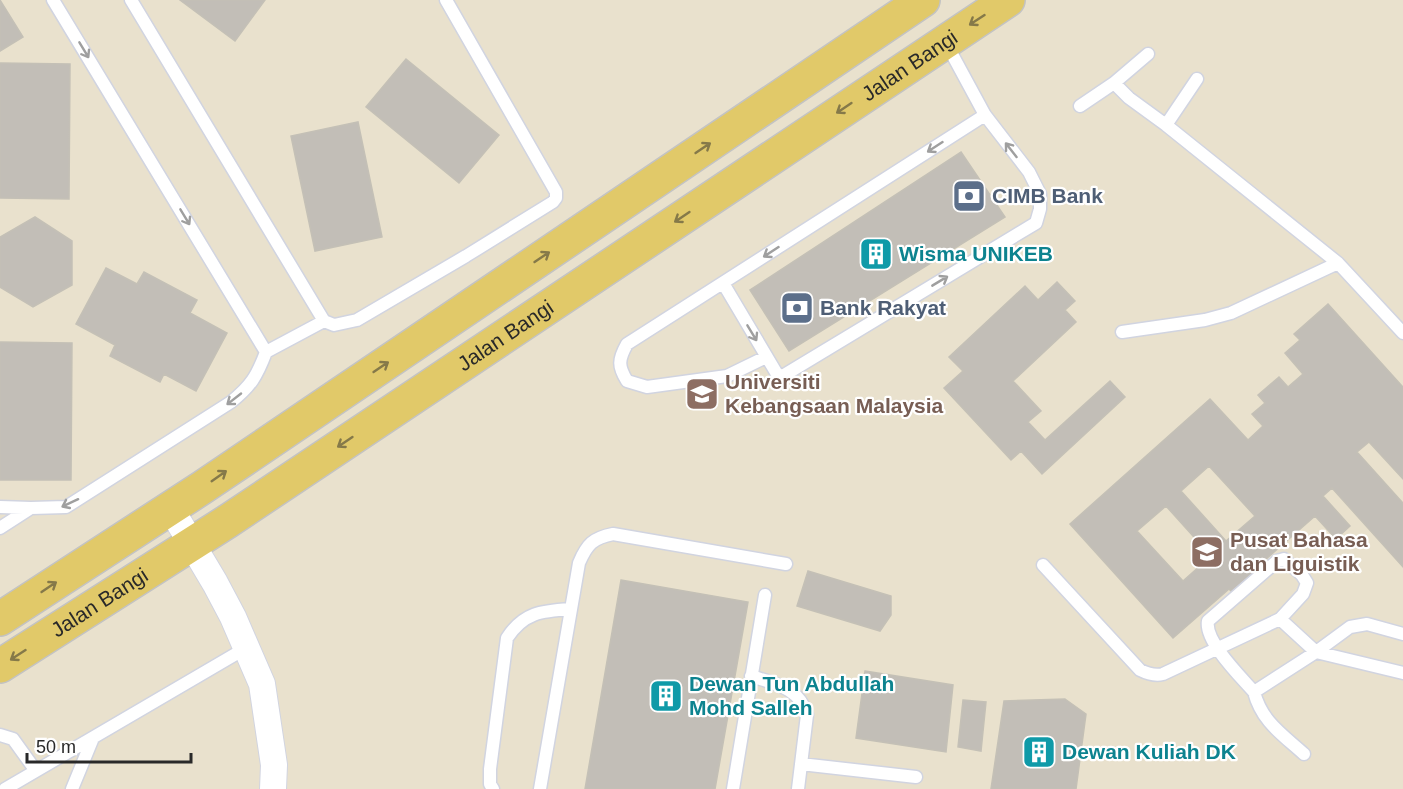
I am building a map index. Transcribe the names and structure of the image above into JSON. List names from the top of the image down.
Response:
{
  "streets": {
    "main road": ["Jalan Bangi"]
  },
  "places": {
    "bank": ["CIMB Bank", "Bank Rakyat"],
    "building": ["Wisma UNIKEB", "Dewan Tun Abdullah Mohd Salleh", "Dewan Kuliah DK"],
    "school or university": ["Universiti Kebangsaan Malaysia", "Pusat Bahasa dan Liguistik"]
  },
  "scale_bar": "50 m"
}
